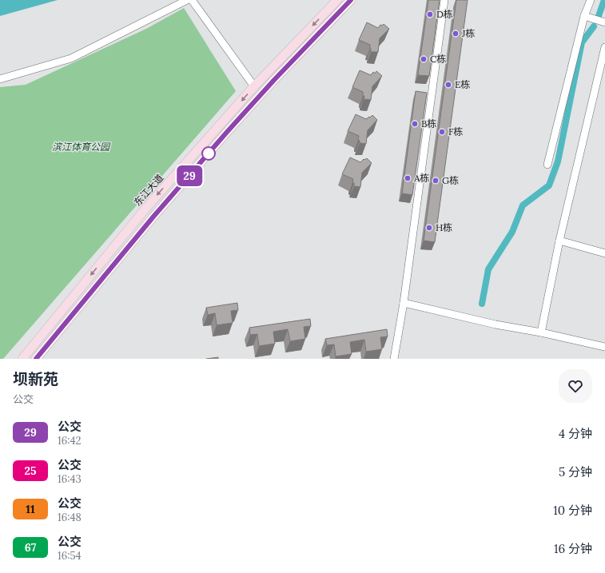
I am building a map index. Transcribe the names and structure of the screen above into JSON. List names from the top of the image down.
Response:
{
  "streets": {
    "main road": ["东江大道"]
  },
  "parks": ["滨江体育公园"],
  "places": [
    "D栋",
    "J栋",
    "C栋",
    "E栋",
    "B栋",
    "F栋",
    "A栋",
    "G栋",
    "H栋"
  ],
  "lines": ["bus line 29"],
  "page": {
    "on_map": "29",
    "heading": ["坝新苑", "公交"],
    "list": [
      {
        "mark": "29",
        "name": "公交",
        "note": "16:42",
        "value": "4 分钟"
      },
      {
        "mark": "25",
        "name": "公交",
        "note": "16:43",
        "value": "5 分钟"
      },
      {
        "mark": "11",
        "name": "公交",
        "note": "16:48",
        "value": "10 分钟"
      },
      {
        "mark": "67",
        "name": "公交",
        "note": "16:54",
        "value": "16 分钟"
      }
    ]
  }
}
